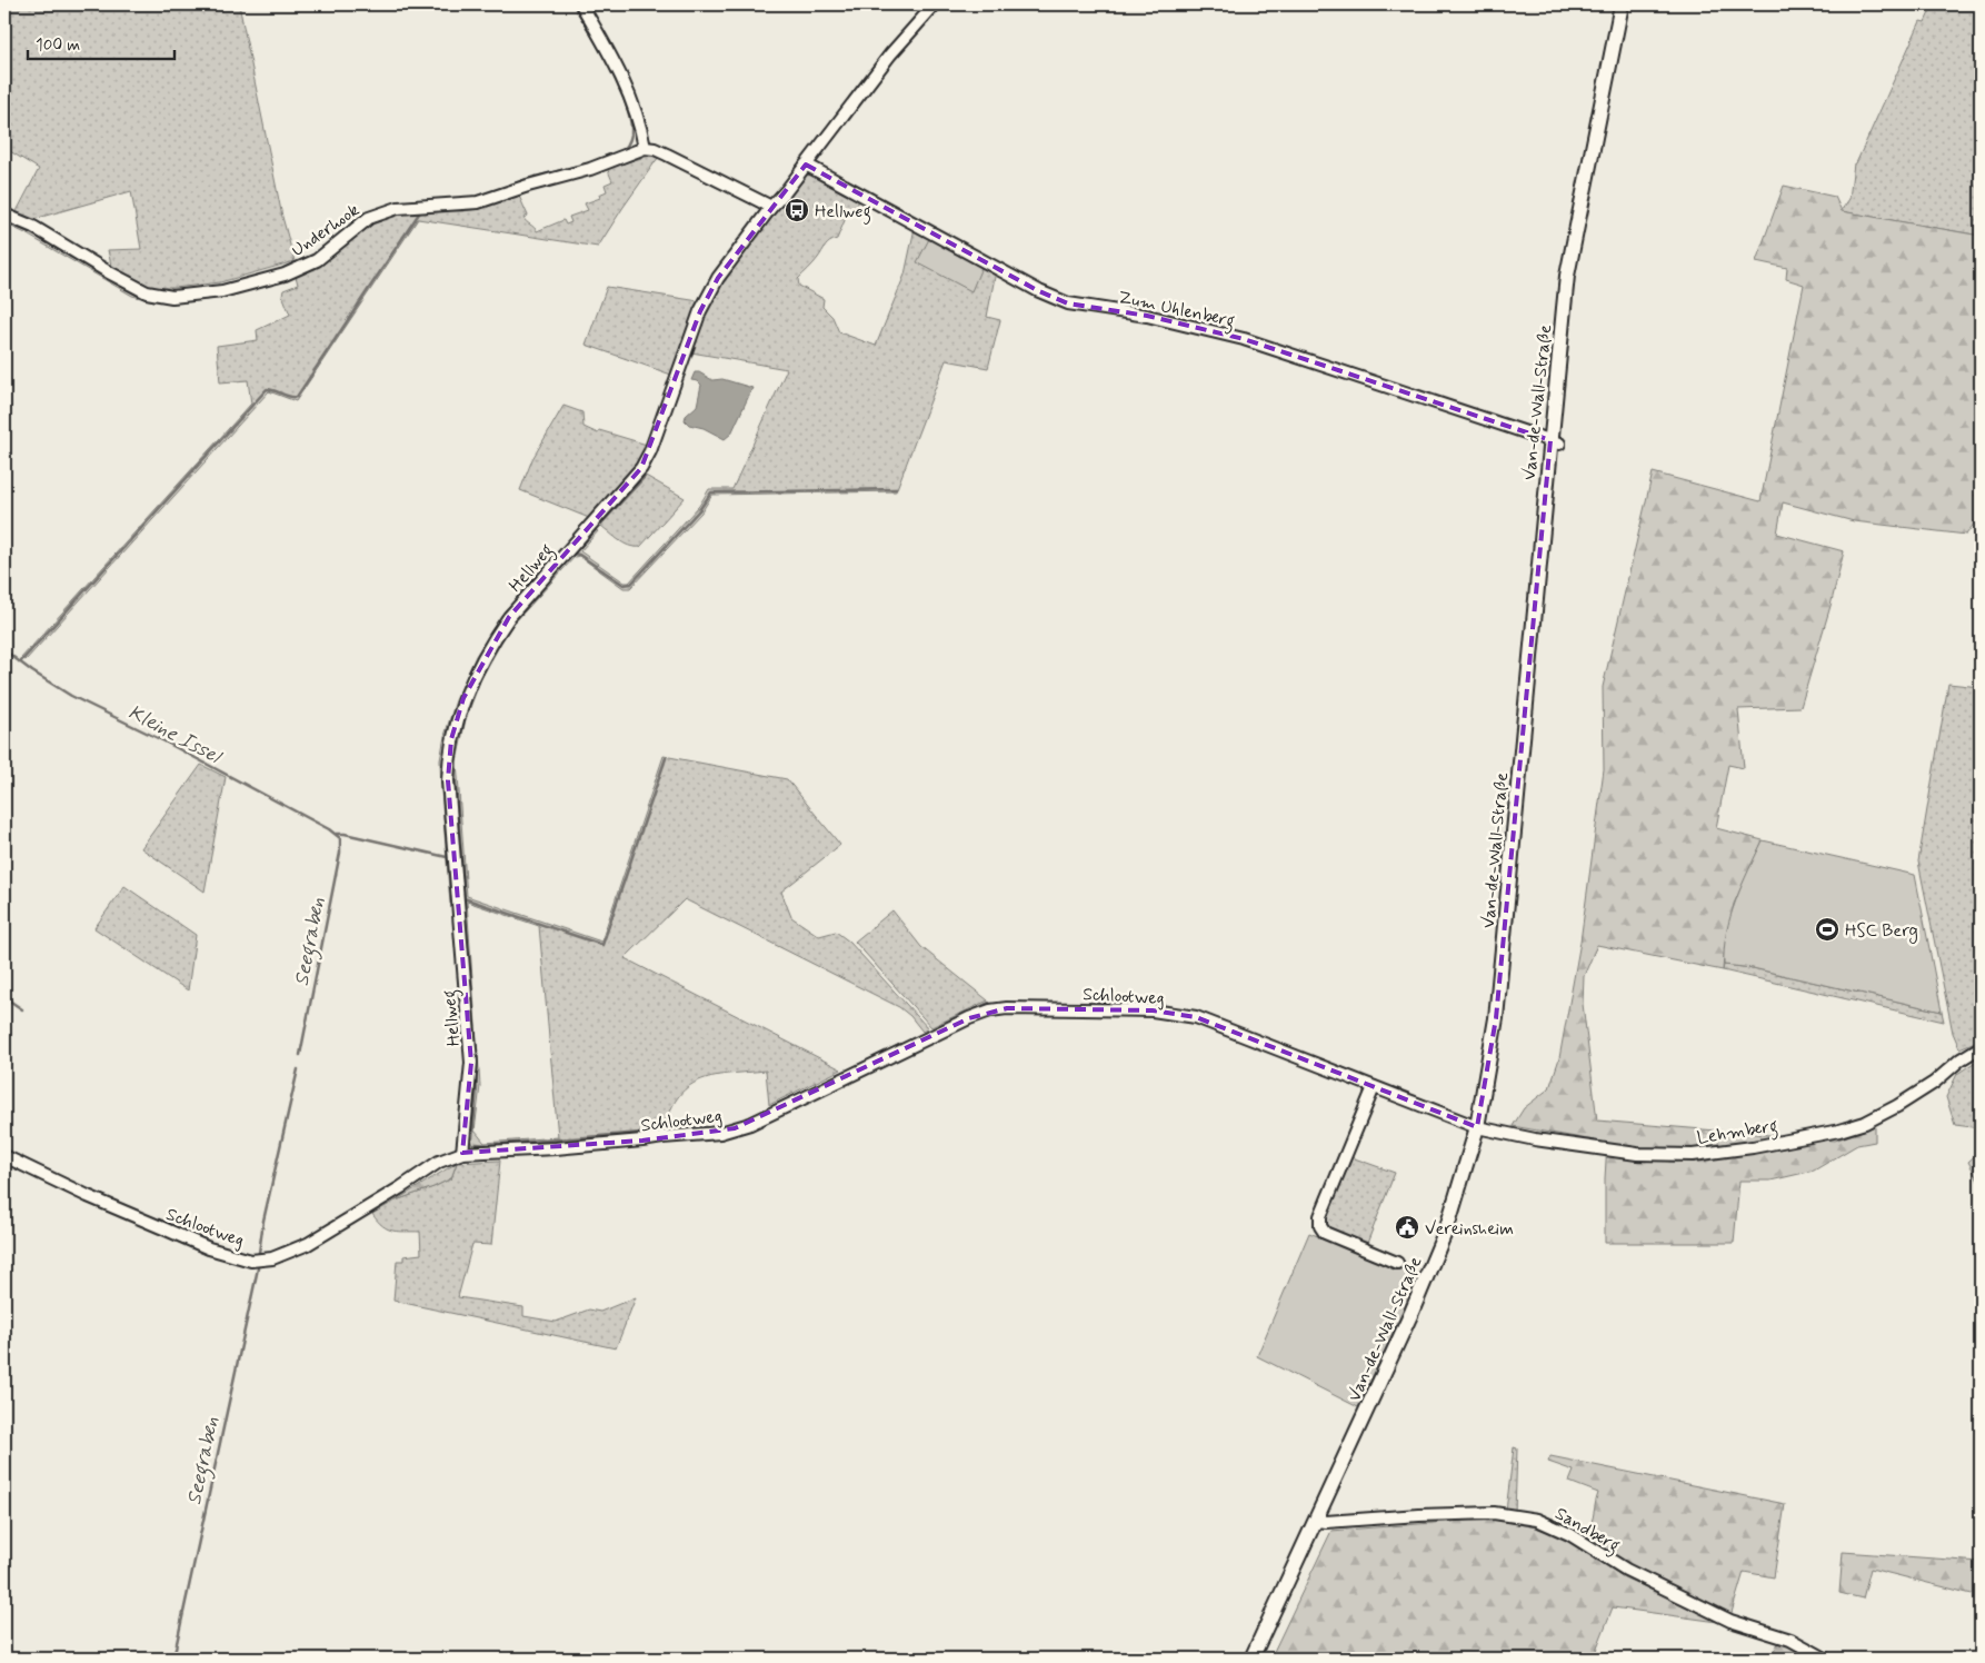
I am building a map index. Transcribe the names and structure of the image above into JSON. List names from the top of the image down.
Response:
{
  "streets": {
    "main road": ["Van-de-Wall-Straße"],
    "street": [
      "Underhook",
      "Zum Uhlenberg",
      "Hellweg",
      "Schlootweg",
      "Lehmberg",
      "Sandberg"
    ]
  },
  "crossings": [
    ["Zum Uhlenberg", "Van-de-Wall-Straße"],
    ["Zum Uhlenberg", "Hellweg"],
    ["Van-de-Wall-Straße", "Schlootweg"],
    ["Van-de-Wall-Straße", "Lehmberg"],
    ["Van-de-Wall-Straße", "Sandberg"],
    ["Hellweg", "Schlootweg"],
    ["Schlootweg", "Lehmberg"]
  ],
  "water": ["Kleine Issel", "Seegraben"],
  "places": {
    "bus stop": ["Hellweg"],
    "sports": ["HSC Berg"],
    "public building": ["Vereinsheim"]
  },
  "scale_bar": "100 m"
}
